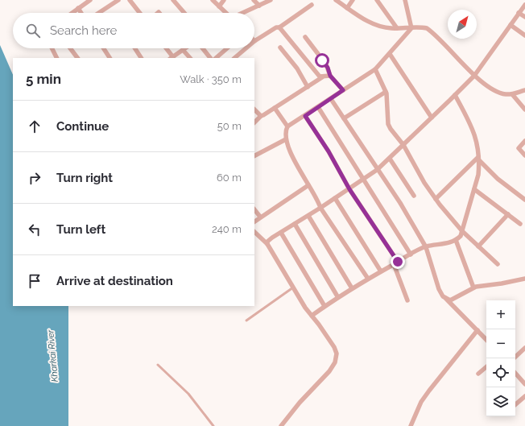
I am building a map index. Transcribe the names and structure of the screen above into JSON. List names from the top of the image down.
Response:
{
  "water": ["Kharkai River"],
  "north": "top right",
  "page": {
    "search": "Search here",
    "heading": ["5 min", "Walk · 350 m"],
    "list": [
      ["Continue", "50 m"],
      ["Turn right", "60 m"],
      ["Turn left", "240 m"],
      "Arrive at destination"
    ],
    "map_buttons": ["+", "−"]
  }
}
